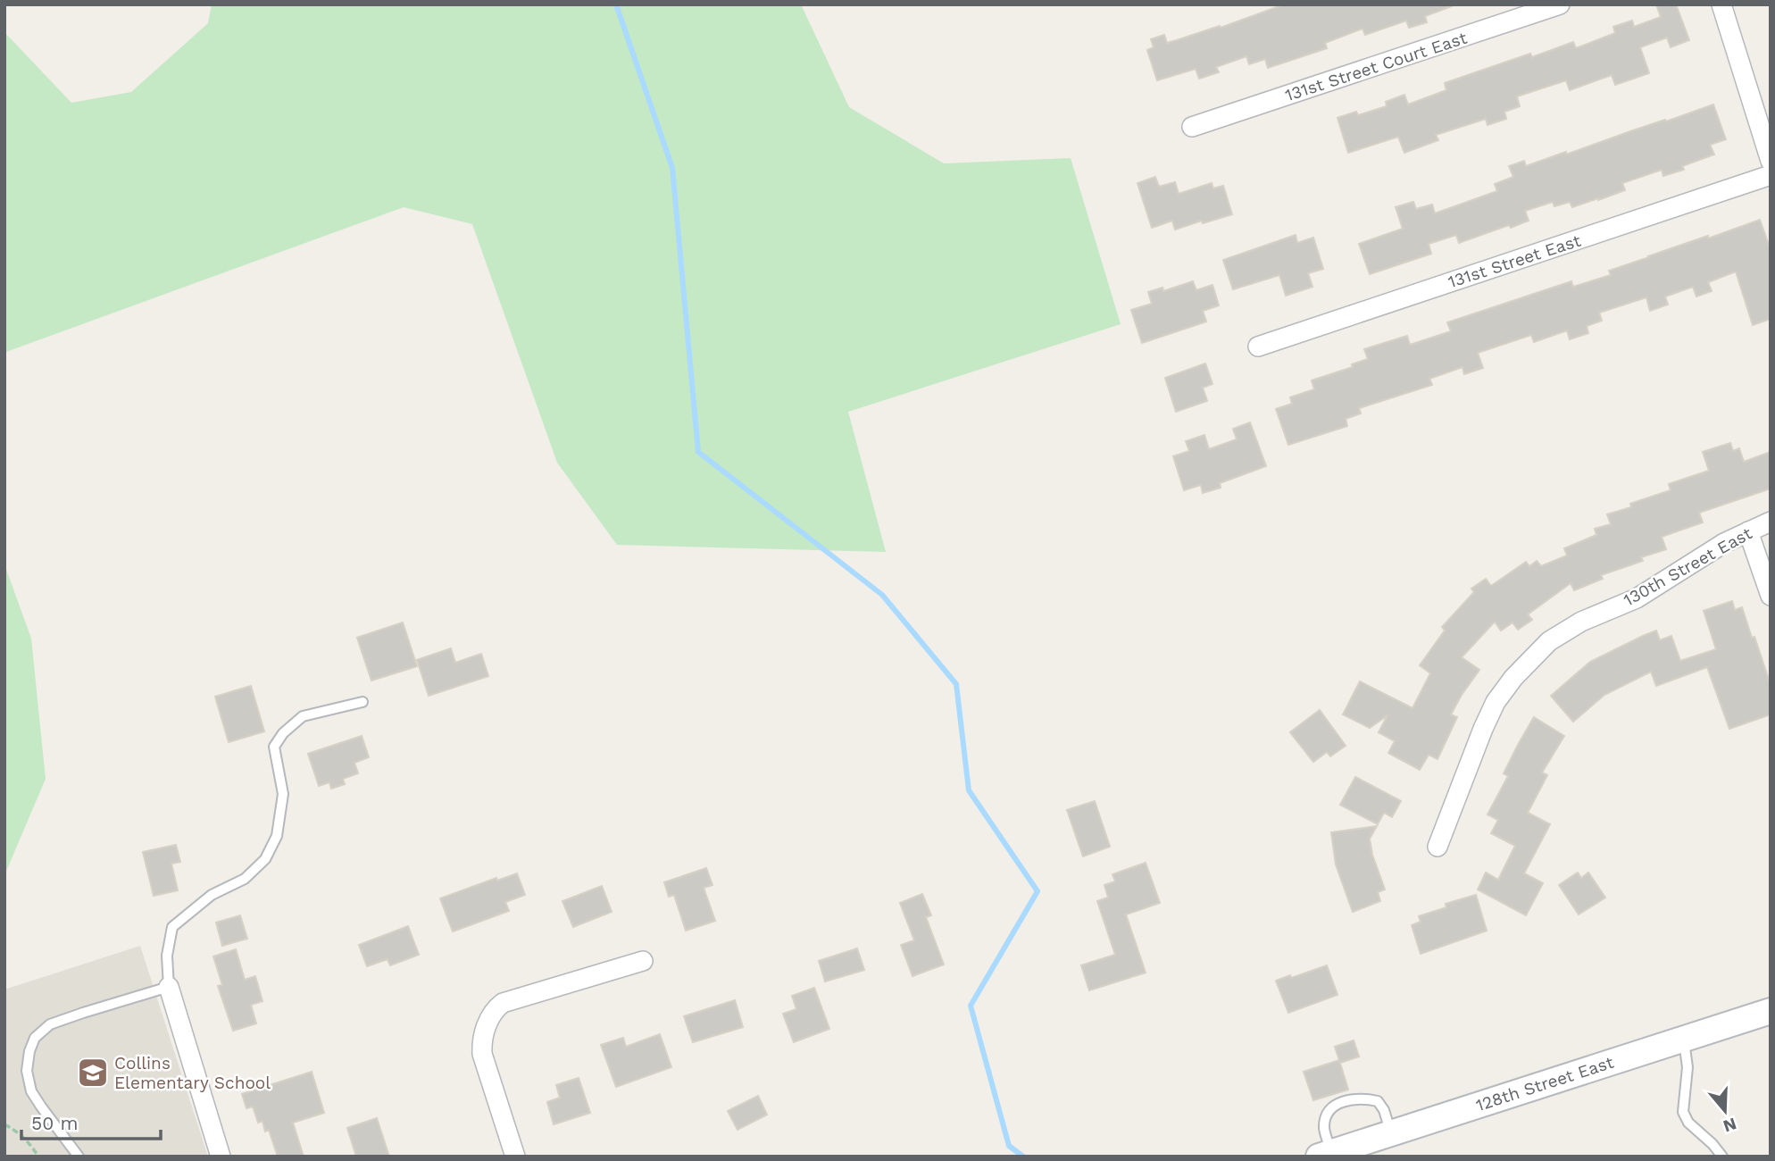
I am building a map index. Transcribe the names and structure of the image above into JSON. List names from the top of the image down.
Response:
{
  "streets": {
    "street": [
      "131st Street Court East",
      "131st Street East",
      "130th Street East",
      "128th Street East"
    ]
  },
  "places": {
    "school or university": ["Collins Elementary School"]
  },
  "scale_bar": "50 m",
  "north": "bottom"
}
